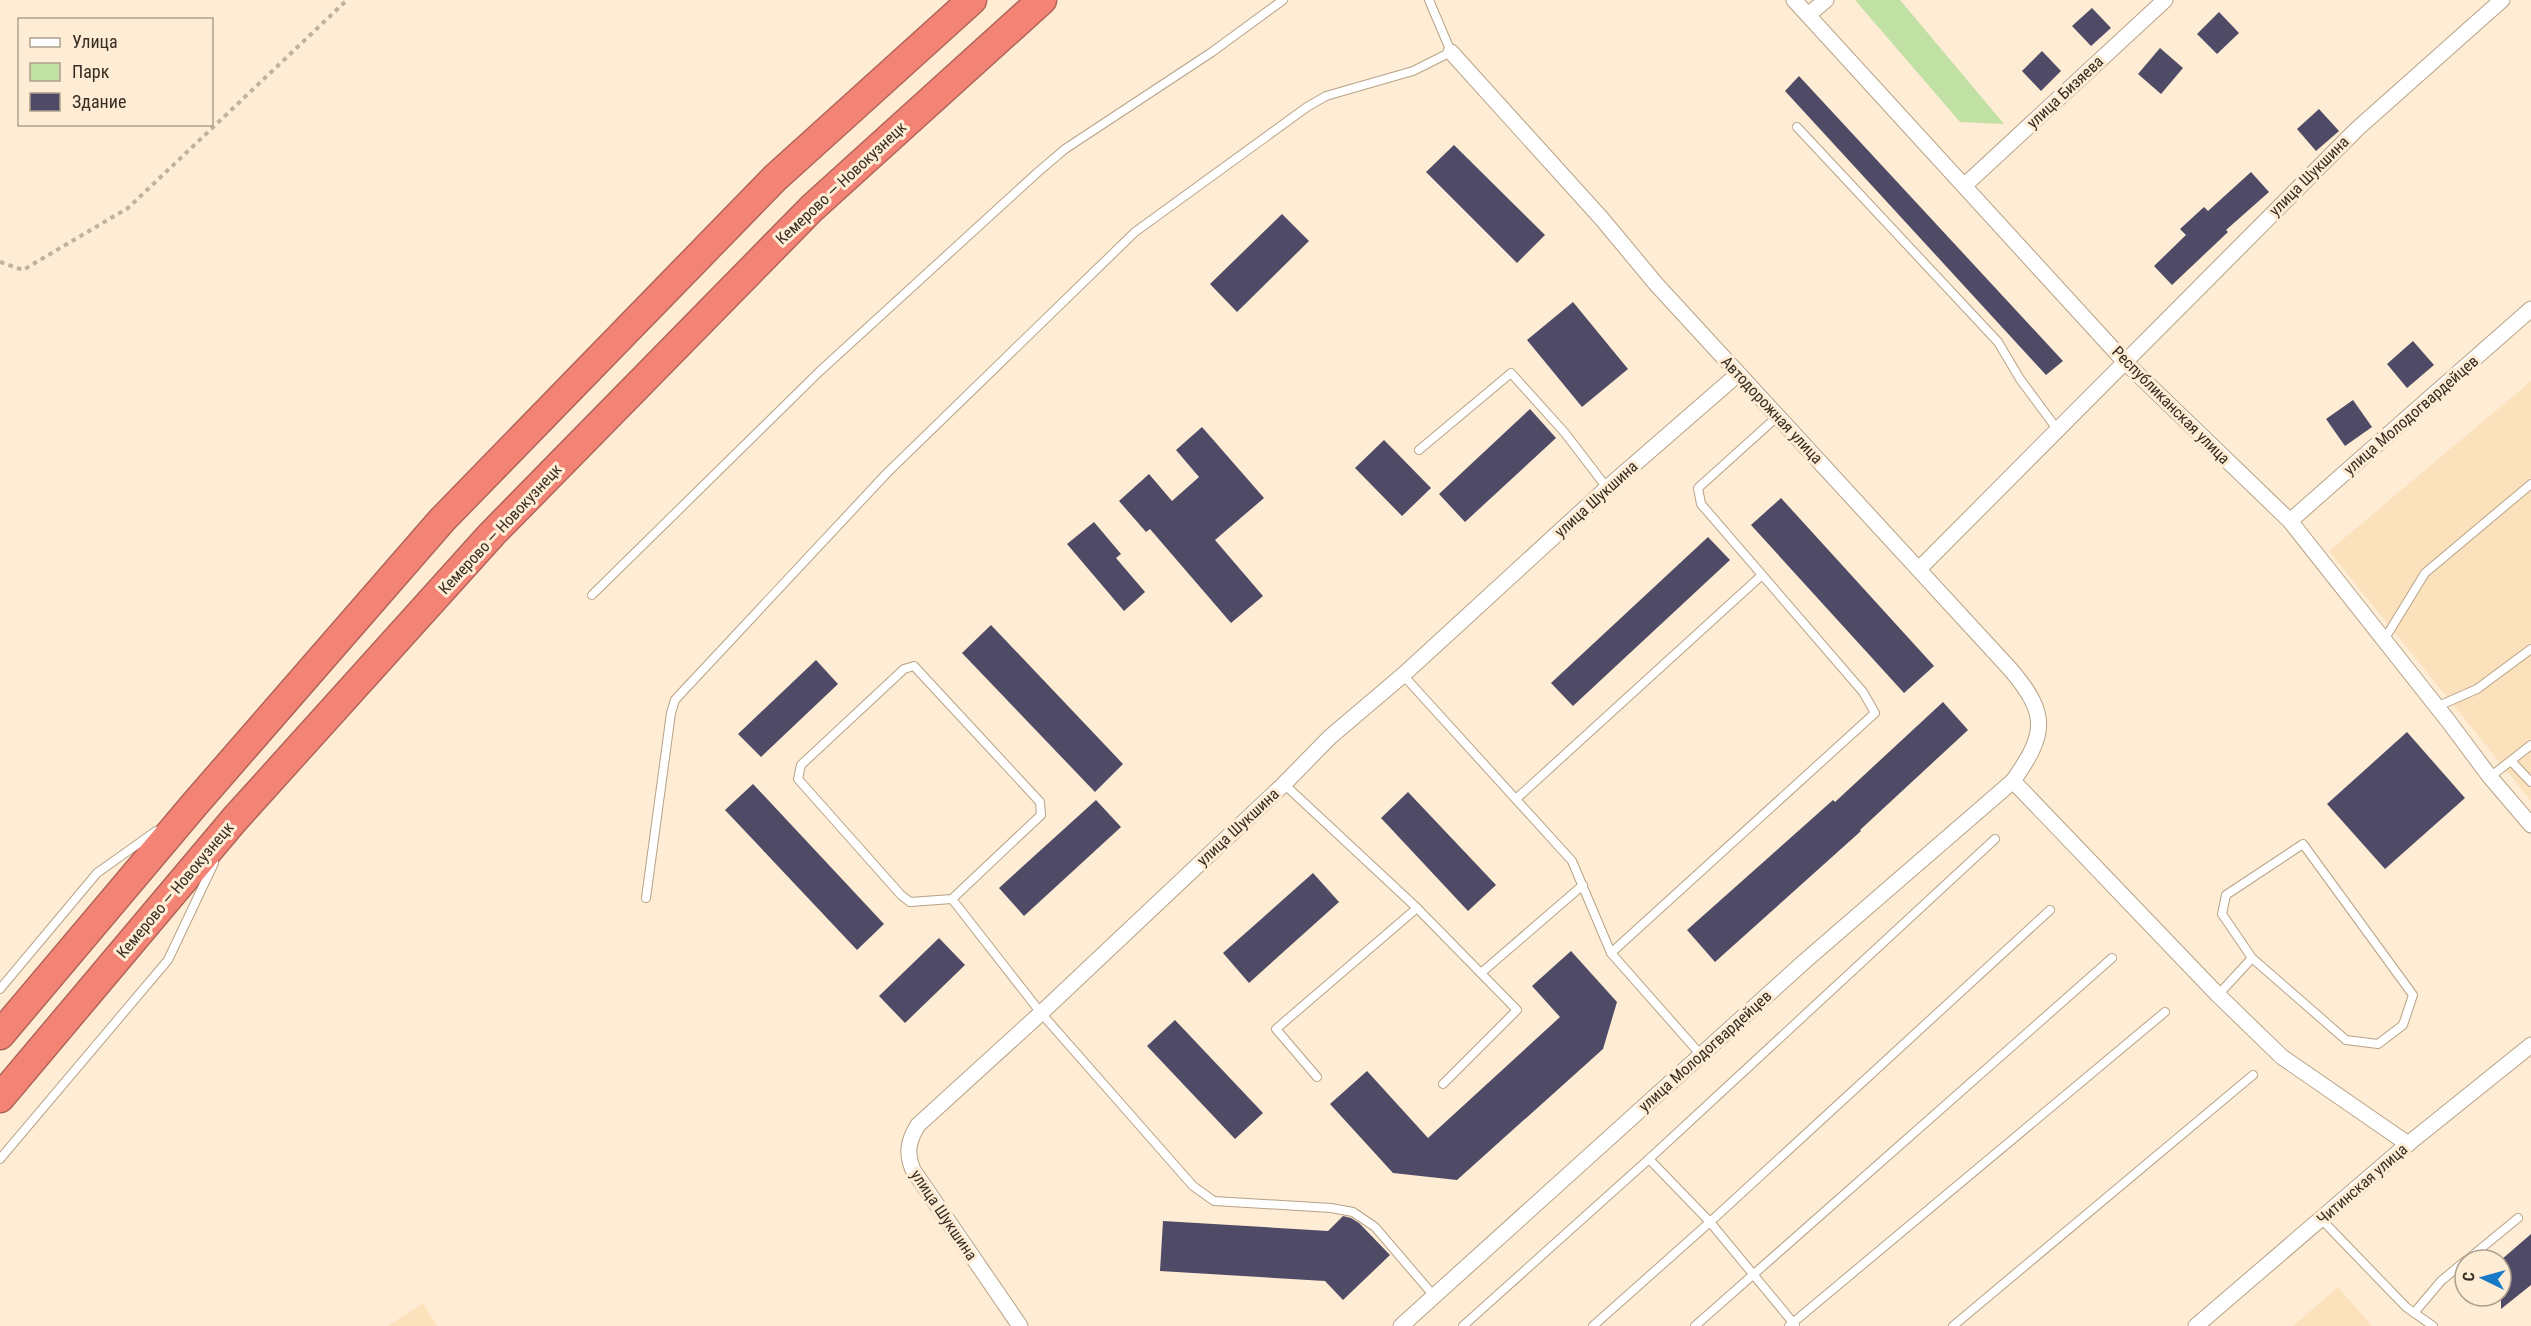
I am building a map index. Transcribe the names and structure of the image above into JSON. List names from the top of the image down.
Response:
{
  "streets": {
    "highway": ["Кемерово — Новокузнецк"],
    "street": [
      "улица Бизяева",
      "улица Шукшина",
      "Республиканская улица",
      "Автодорожная улица",
      "улица Молодогвардейцев",
      "Читинская улица"
    ]
  },
  "crossings": [
    ["улица Бизяева", "Республиканская улица"],
    ["улица Шукшина", "Республиканская улица"],
    ["улица Шукшина", "Автодорожная улица"],
    ["Республиканская улица", "улица Молодогвардейцев"],
    ["Автодорожная улица", "улица Молодогвардейцев"]
  ],
  "legend": ["Улица", "Парк", "Здание"],
  "north": "left"
}
